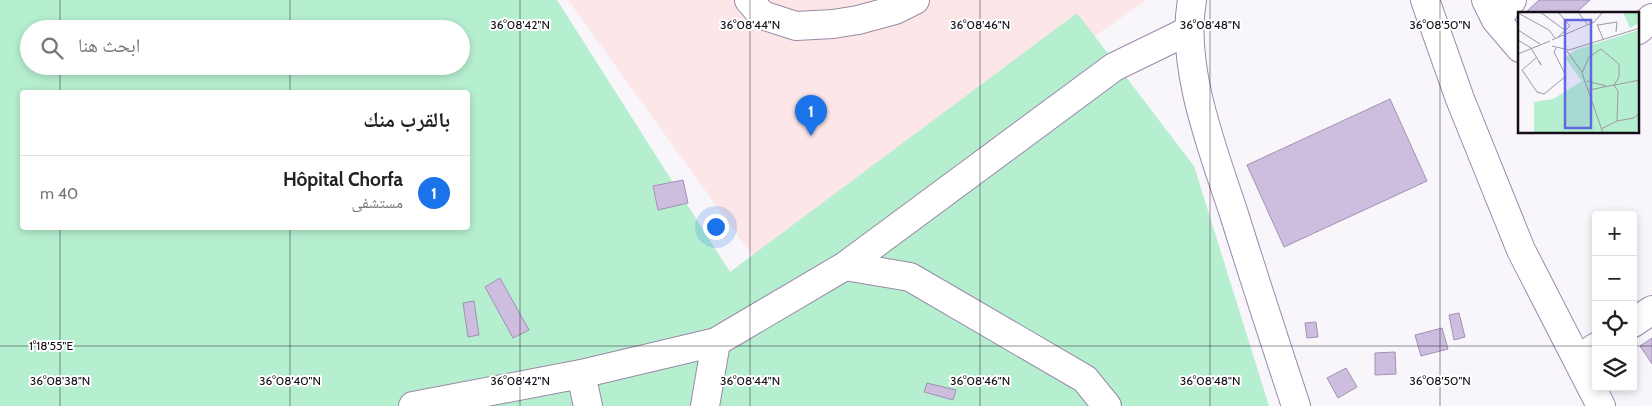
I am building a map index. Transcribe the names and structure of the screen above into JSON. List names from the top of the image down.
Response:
{
  "page": {
    "search": "ابحث هنا",
    "heading": "بالقرب منك",
    "pins": "1",
    "list": [
      {
        "mark": "1",
        "name": "Hôpital Chorfa",
        "note": "مستشفى",
        "value": "40 m"
      }
    ],
    "map_buttons": ["+", "−"]
  },
  "coordinates": [
    "36°08'42\"N",
    "36°08'44\"N",
    "36°08'46\"N",
    "36°08'48\"N",
    "36°08'50\"N",
    "1°18'55\"E",
    "36°08'38\"N",
    "36°08'40\"N"
  ]
}
